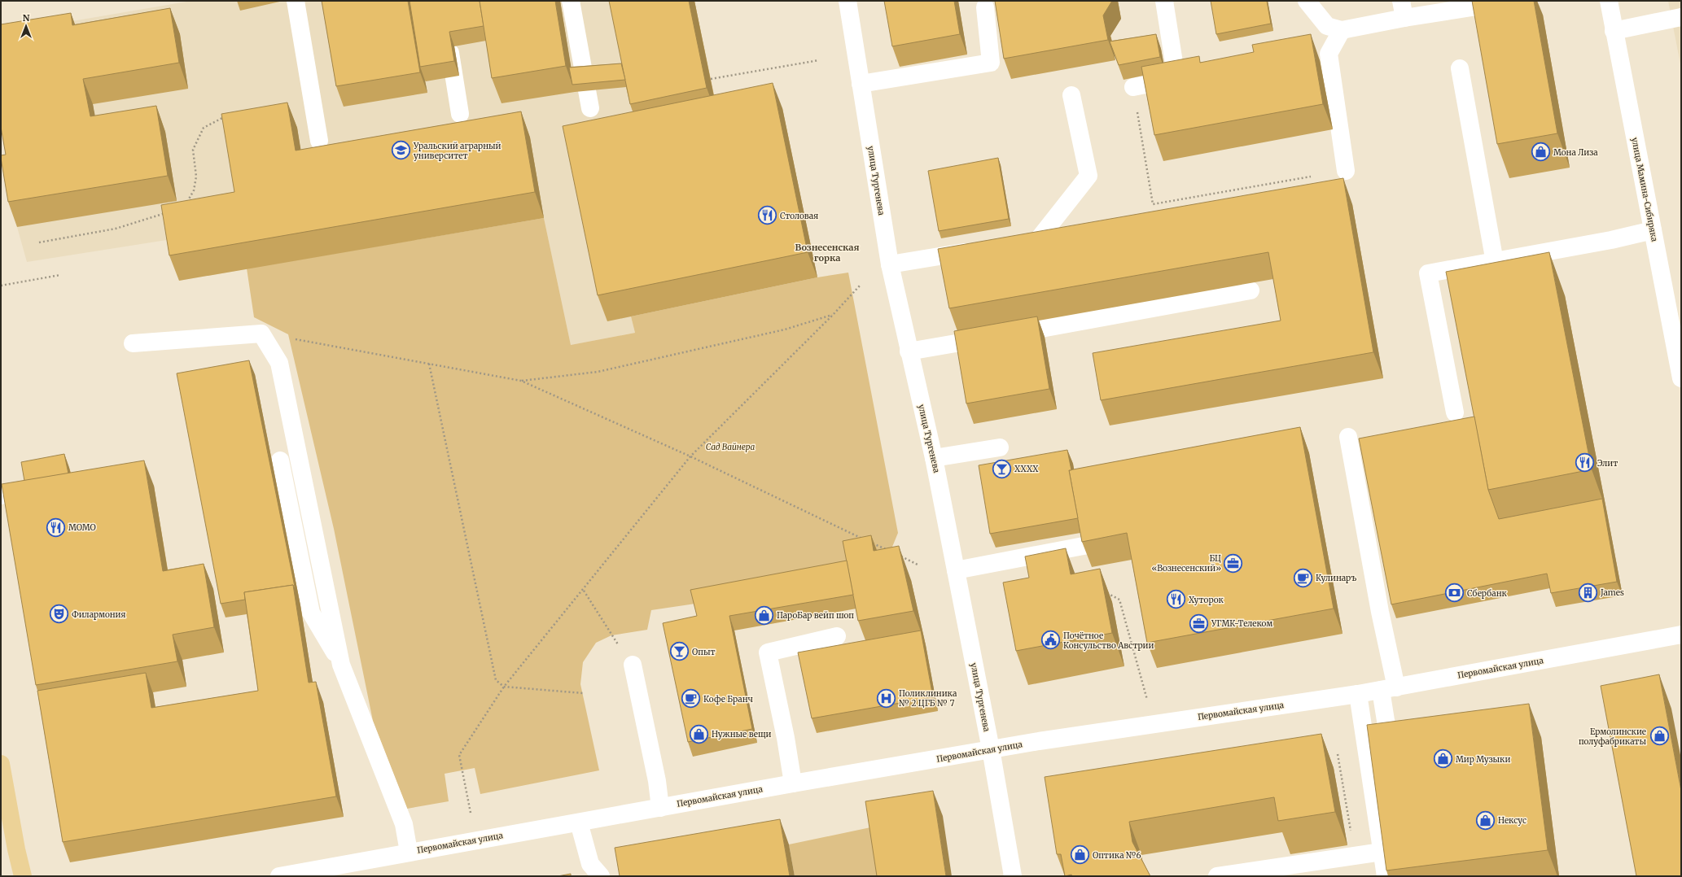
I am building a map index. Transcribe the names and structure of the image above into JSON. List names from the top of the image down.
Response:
{
  "streets": {
    "street": ["улица Тургенева", "улица Мамина-Сибиряка", "Первомайская улица"]
  },
  "crossings": [
    ["улица Тургенева", "Первомайская улица"]
  ],
  "districts": ["Вознесенская горка"],
  "parks": ["Сад Вайнера"],
  "places": {
    "school or university": ["Уральский аграрный университет"],
    "shop": [
      "Мона Лиза",
      "ПароБар вейп шоп",
      "Нужные вещи",
      "Ермолинские полуфабрикаты",
      "Мир Музыки",
      "Нексус",
      "Оптика №6"
    ],
    "restaurant": [
      "Столовая",
      "Элит",
      "MOMO",
      "Хуторок"
    ],
    "bar": ["XXXX", "Опыт"],
    "office": ["БЦ «Вознесенский»", "УГМК-Телеком"],
    "cafe": ["Кулинаръ", "Кофе Бранч"],
    "building": ["James"],
    "bank": ["Сбербанк"],
    "theatre": ["Филармония"],
    "public building": ["Почётное Консульство Австрии"],
    "hospital": ["Поликлиника № 2 ЦГБ № 7"]
  },
  "north": "top"
}
